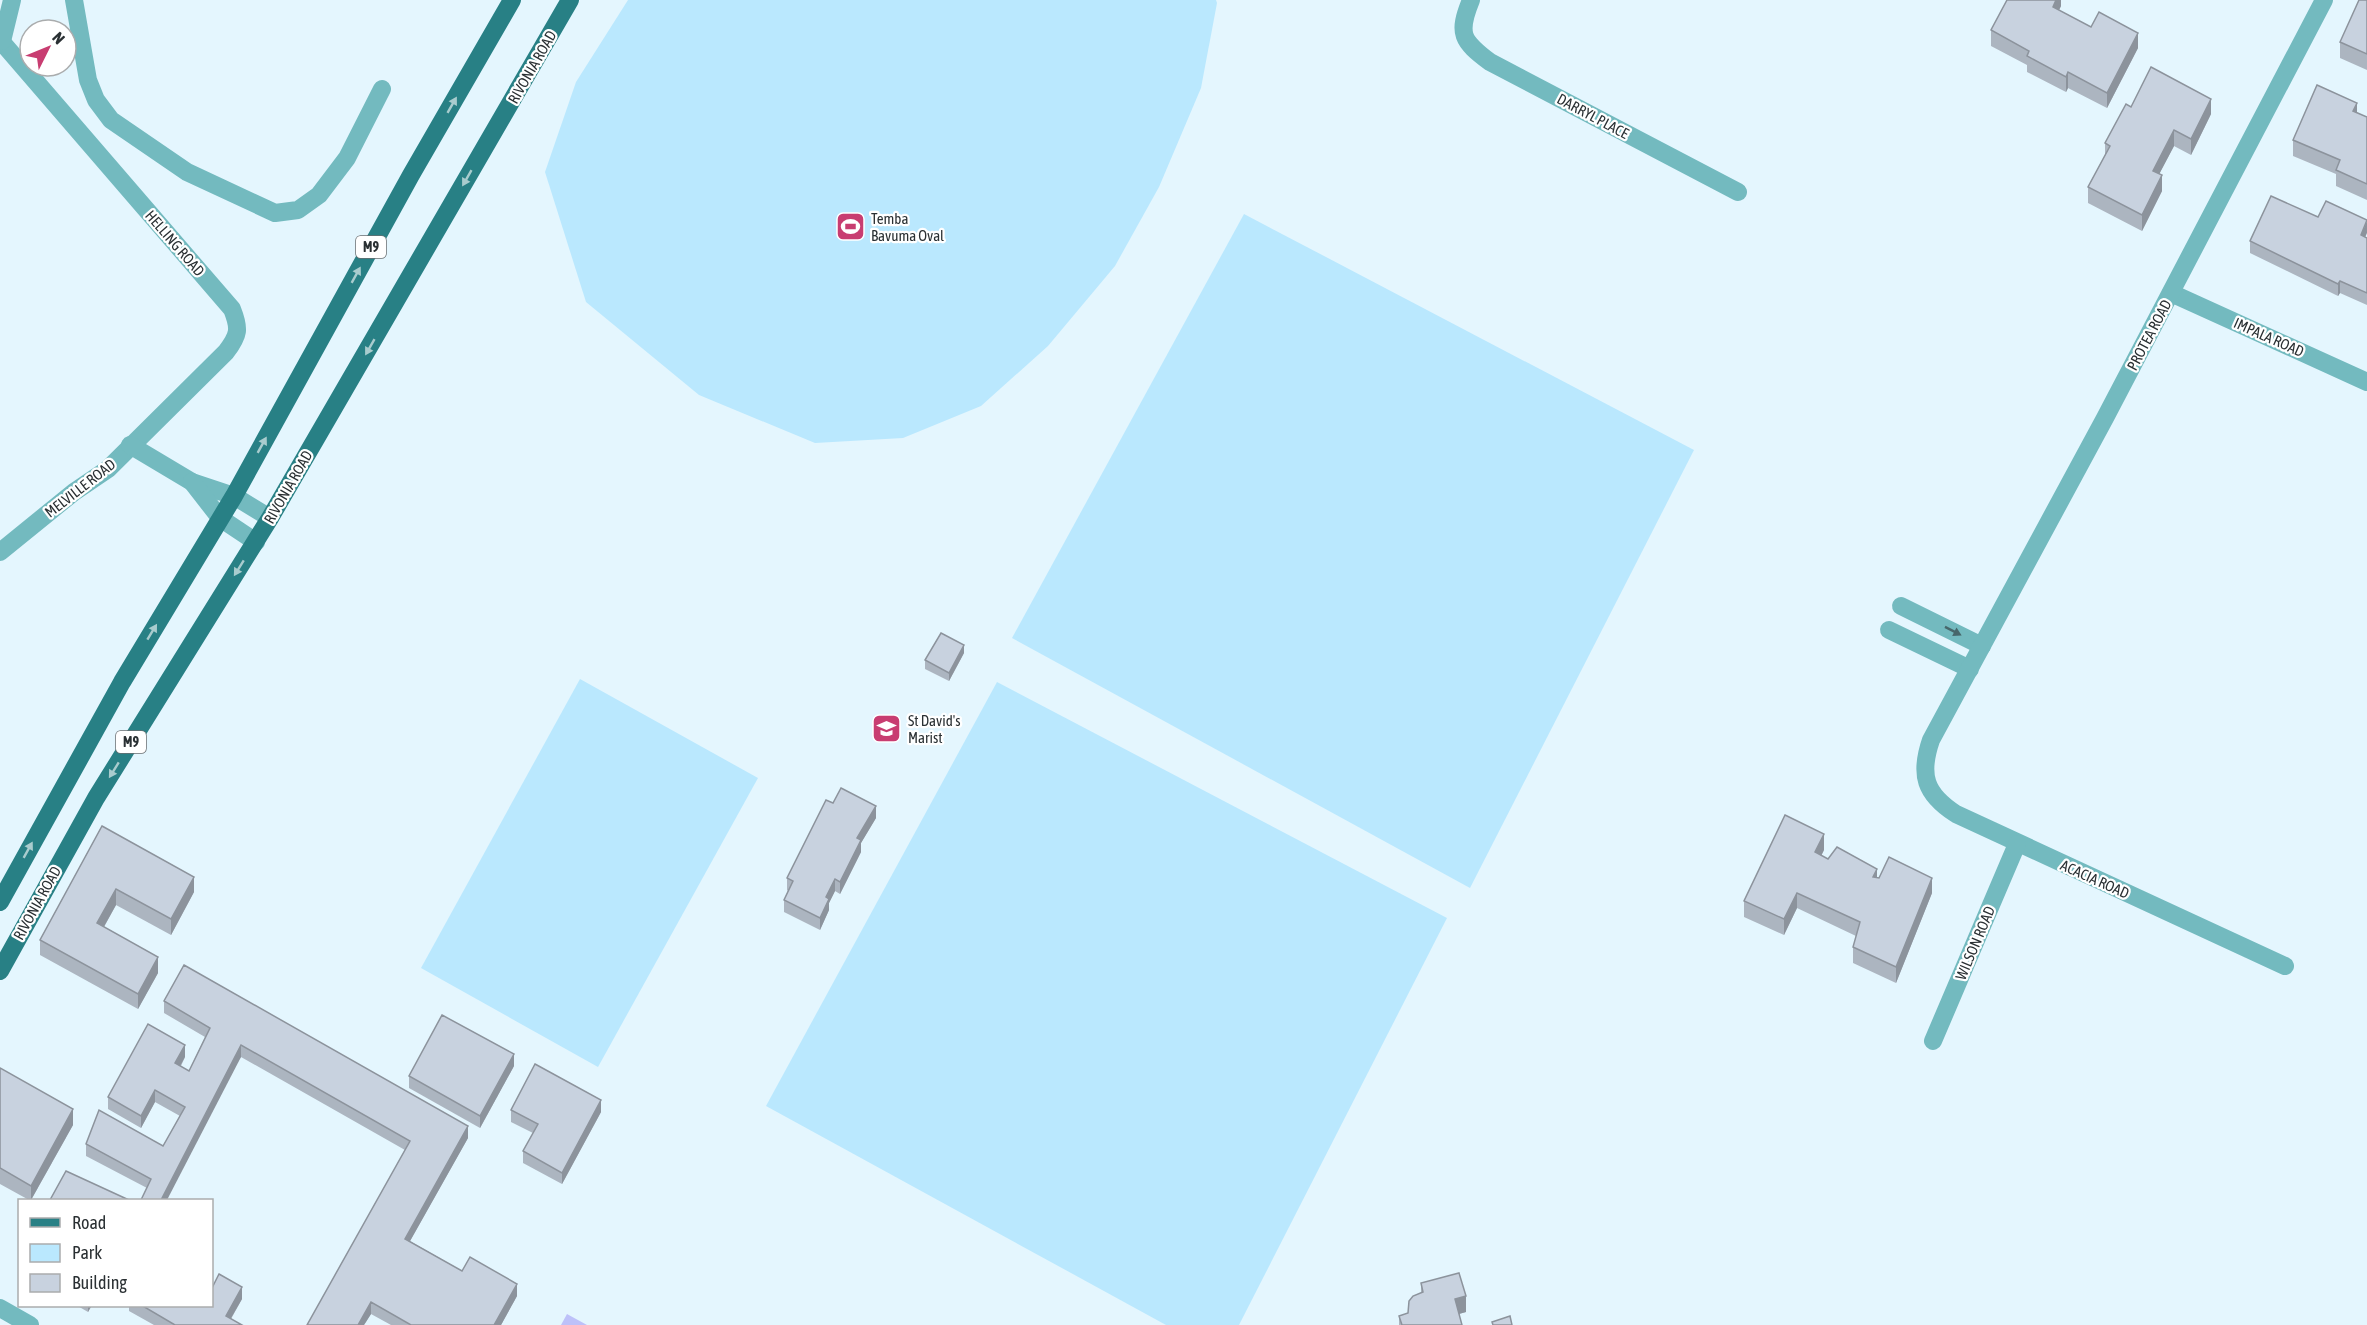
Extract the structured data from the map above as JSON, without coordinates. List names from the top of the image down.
{
  "streets": {
    "main road": ["RIVONIA ROAD", "M9"],
    "street": [
      "DARRYL PLACE",
      "HELLING ROAD",
      "PROTEA ROAD",
      "IMPALA ROAD",
      "MELVILLE ROAD",
      "ACACIA ROAD",
      "WILSON ROAD"
    ]
  },
  "crossings": [
    ["HELLING ROAD", "MELVILLE ROAD"],
    ["PROTEA ROAD", "IMPALA ROAD"],
    ["PROTEA ROAD", "ACACIA ROAD"],
    ["ACACIA ROAD", "WILSON ROAD"]
  ],
  "places": {
    "sports": ["Temba Bavuma Oval"],
    "school or university": ["St David's Marist"]
  },
  "legend": ["Road", "Park", "Building"],
  "north": "top right"
}
